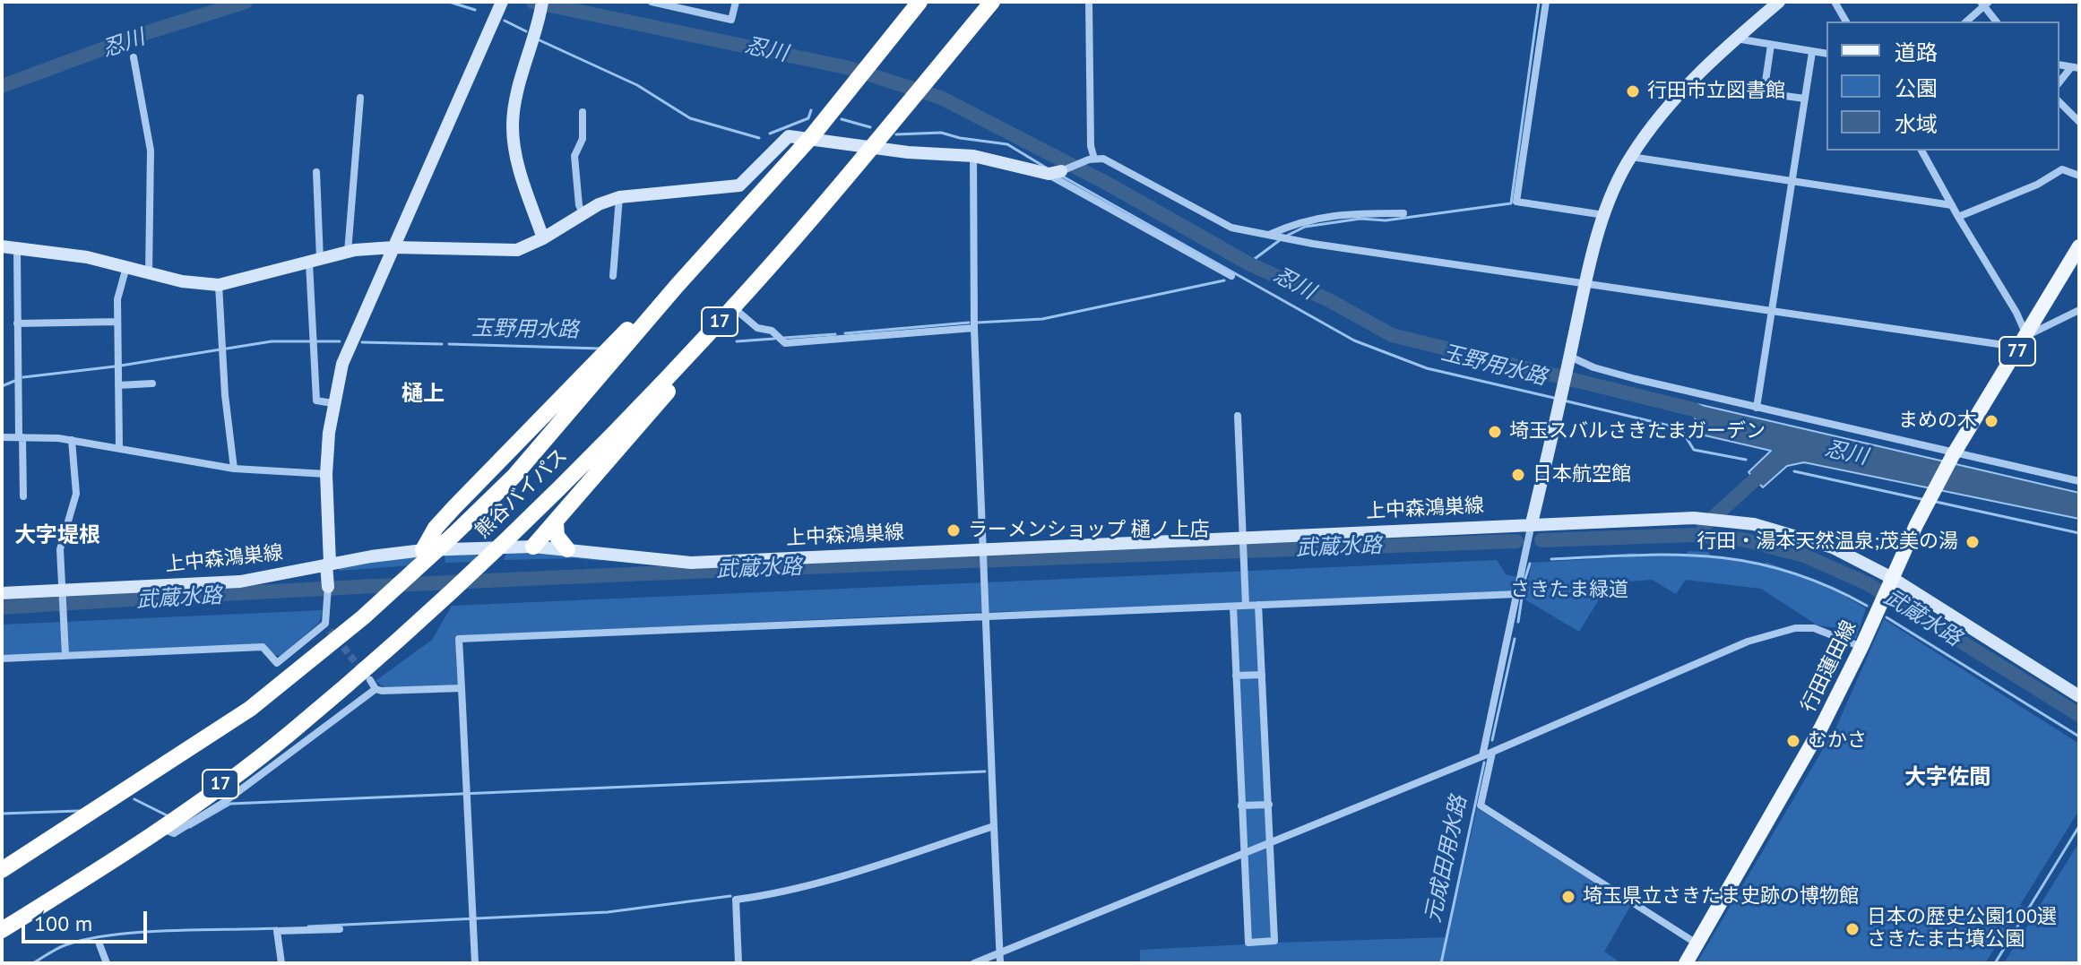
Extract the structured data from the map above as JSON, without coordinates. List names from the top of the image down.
{
  "streets": {
    "highway": ["17", "熊谷バイパス"],
    "main road": ["77", "行田蓮田線"],
    "street": ["上中森鴻巣線"]
  },
  "crossings": [
    ["17", "熊谷バイパス"],
    ["17", "上中森鴻巣線"],
    ["77", "行田蓮田線"],
    ["上中森鴻巣線", "行田蓮田線"]
  ],
  "districts": ["樋上", "大字堤根", "大字佐間"],
  "water": [
    "忍川",
    "玉野用水路",
    "武蔵水路",
    "元成田用水路"
  ],
  "parks": ["さきたま緑道"],
  "places": [
    "行田市立図書館",
    "まめの木",
    "埼玉スバルさきたまガーデン",
    "日本航空館",
    "ラーメンショップ 樋ノ上店",
    "行田・湯本天然温泉;茂美の湯",
    "むかさ",
    "埼玉県立さきたま史跡の博物館",
    "日本の歴史公園100選 さきたま古墳公園"
  ],
  "legend": ["道路", "公園", "水域"],
  "scale_bar": "100 m"
}
